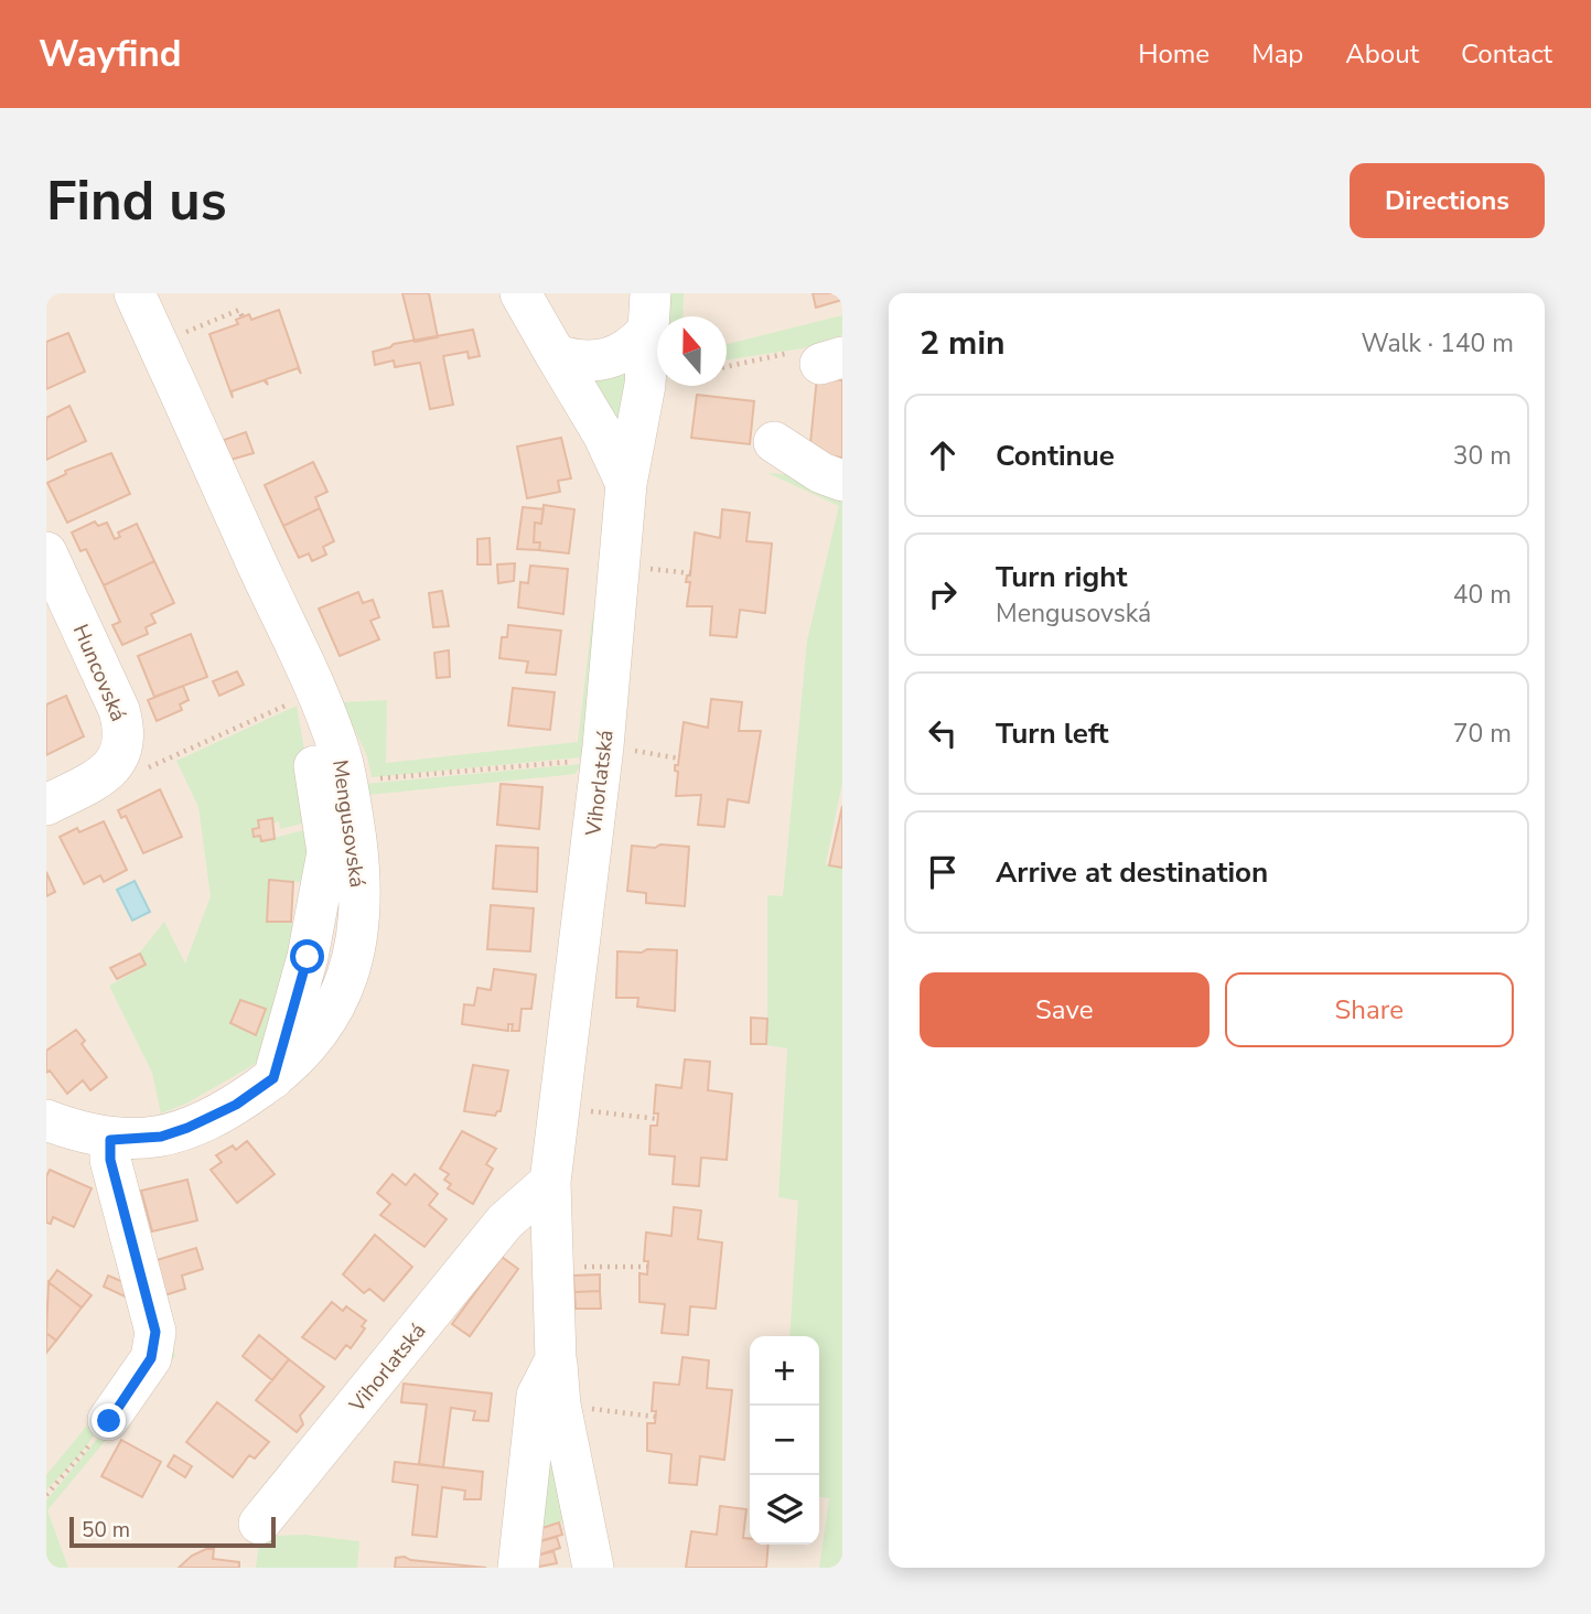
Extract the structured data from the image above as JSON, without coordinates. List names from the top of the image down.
{
  "streets": {
    "street": ["Huncovská", "Vihorlatská", "Mengusovská"]
  },
  "scale_bar": "50 m",
  "north": "top",
  "page": {
    "header": "Wayfind",
    "nav": [
      "Home",
      "Map",
      "About",
      "Contact"
    ],
    "buttons": [
      "Directions",
      ["Save", "Share"]
    ],
    "title": "Find us",
    "heading": ["2 min", "Walk · 140 m"],
    "list": [
      ["Continue", "30 m"],
      ["Turn right", "Mengusovská", "40 m"],
      ["Turn left", "70 m"],
      "Arrive at destination"
    ],
    "map_buttons": ["+", "−"],
    "scale": "50 m"
  }
}
